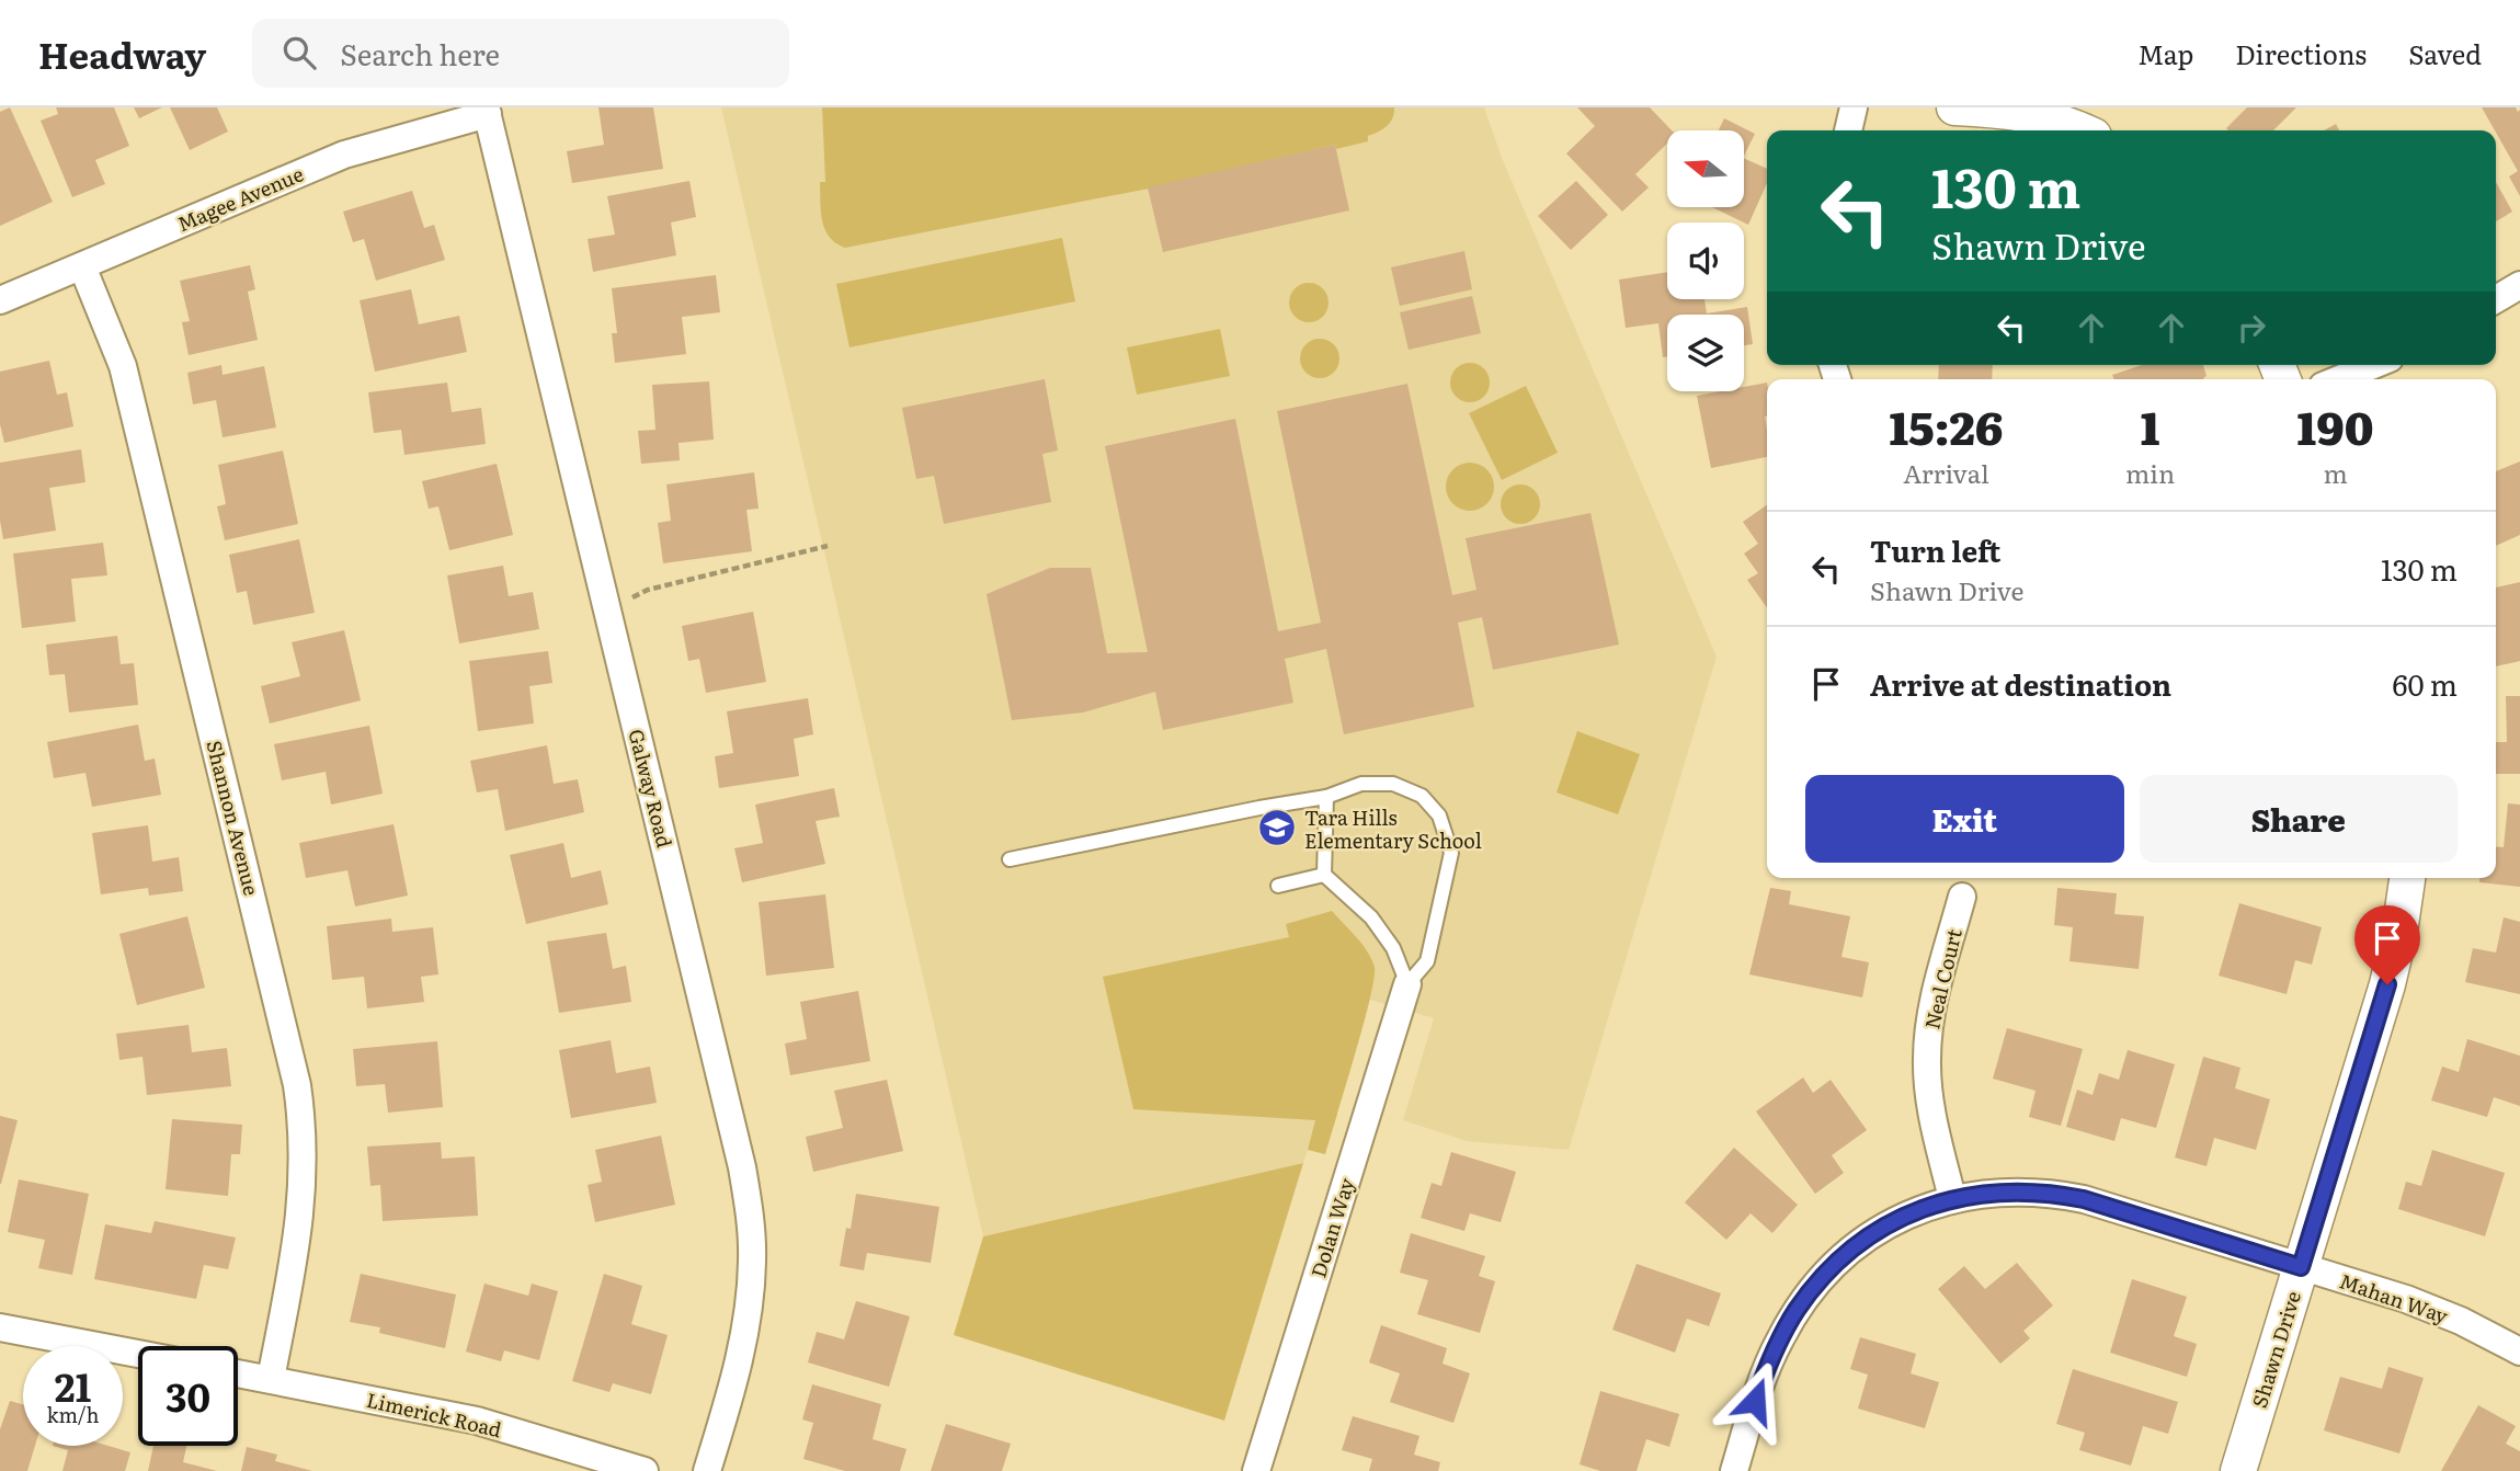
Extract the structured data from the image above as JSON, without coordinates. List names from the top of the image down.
{
  "streets": {
    "street": [
      "Magee Avenue",
      "Galway Road",
      "Shannon Avenue",
      "Neal Court",
      "Dolan Way",
      "Mahan Way",
      "Shawn Drive",
      "Limerick Road"
    ]
  },
  "crossings": [
    ["Magee Avenue", "Galway Road"],
    ["Magee Avenue", "Shannon Avenue"],
    ["Shannon Avenue", "Limerick Road"],
    ["Neal Court", "Mahan Way"],
    ["Mahan Way", "Shawn Drive"]
  ],
  "places": {
    "school or university": ["Tara Hills Elementary School"]
  },
  "north": "left",
  "page": {
    "header": "Headway",
    "search": "Search here",
    "nav": ["Map", "Directions", "Saved"],
    "turn": ["130 m", "Shawn Drive"],
    "eta": [
      "15:26",
      "Arrival",
      "1",
      "min",
      "190",
      "m"
    ],
    "list": [
      {
        "name": "Turn left",
        "note": "Shawn Drive",
        "value": "130 m"
      },
      {
        "name": "Arrive at destination",
        "value": "60 m"
      }
    ],
    "buttons": ["Exit", "Share"],
    "speed": "21 km/h",
    "limit": "30"
  }
}
